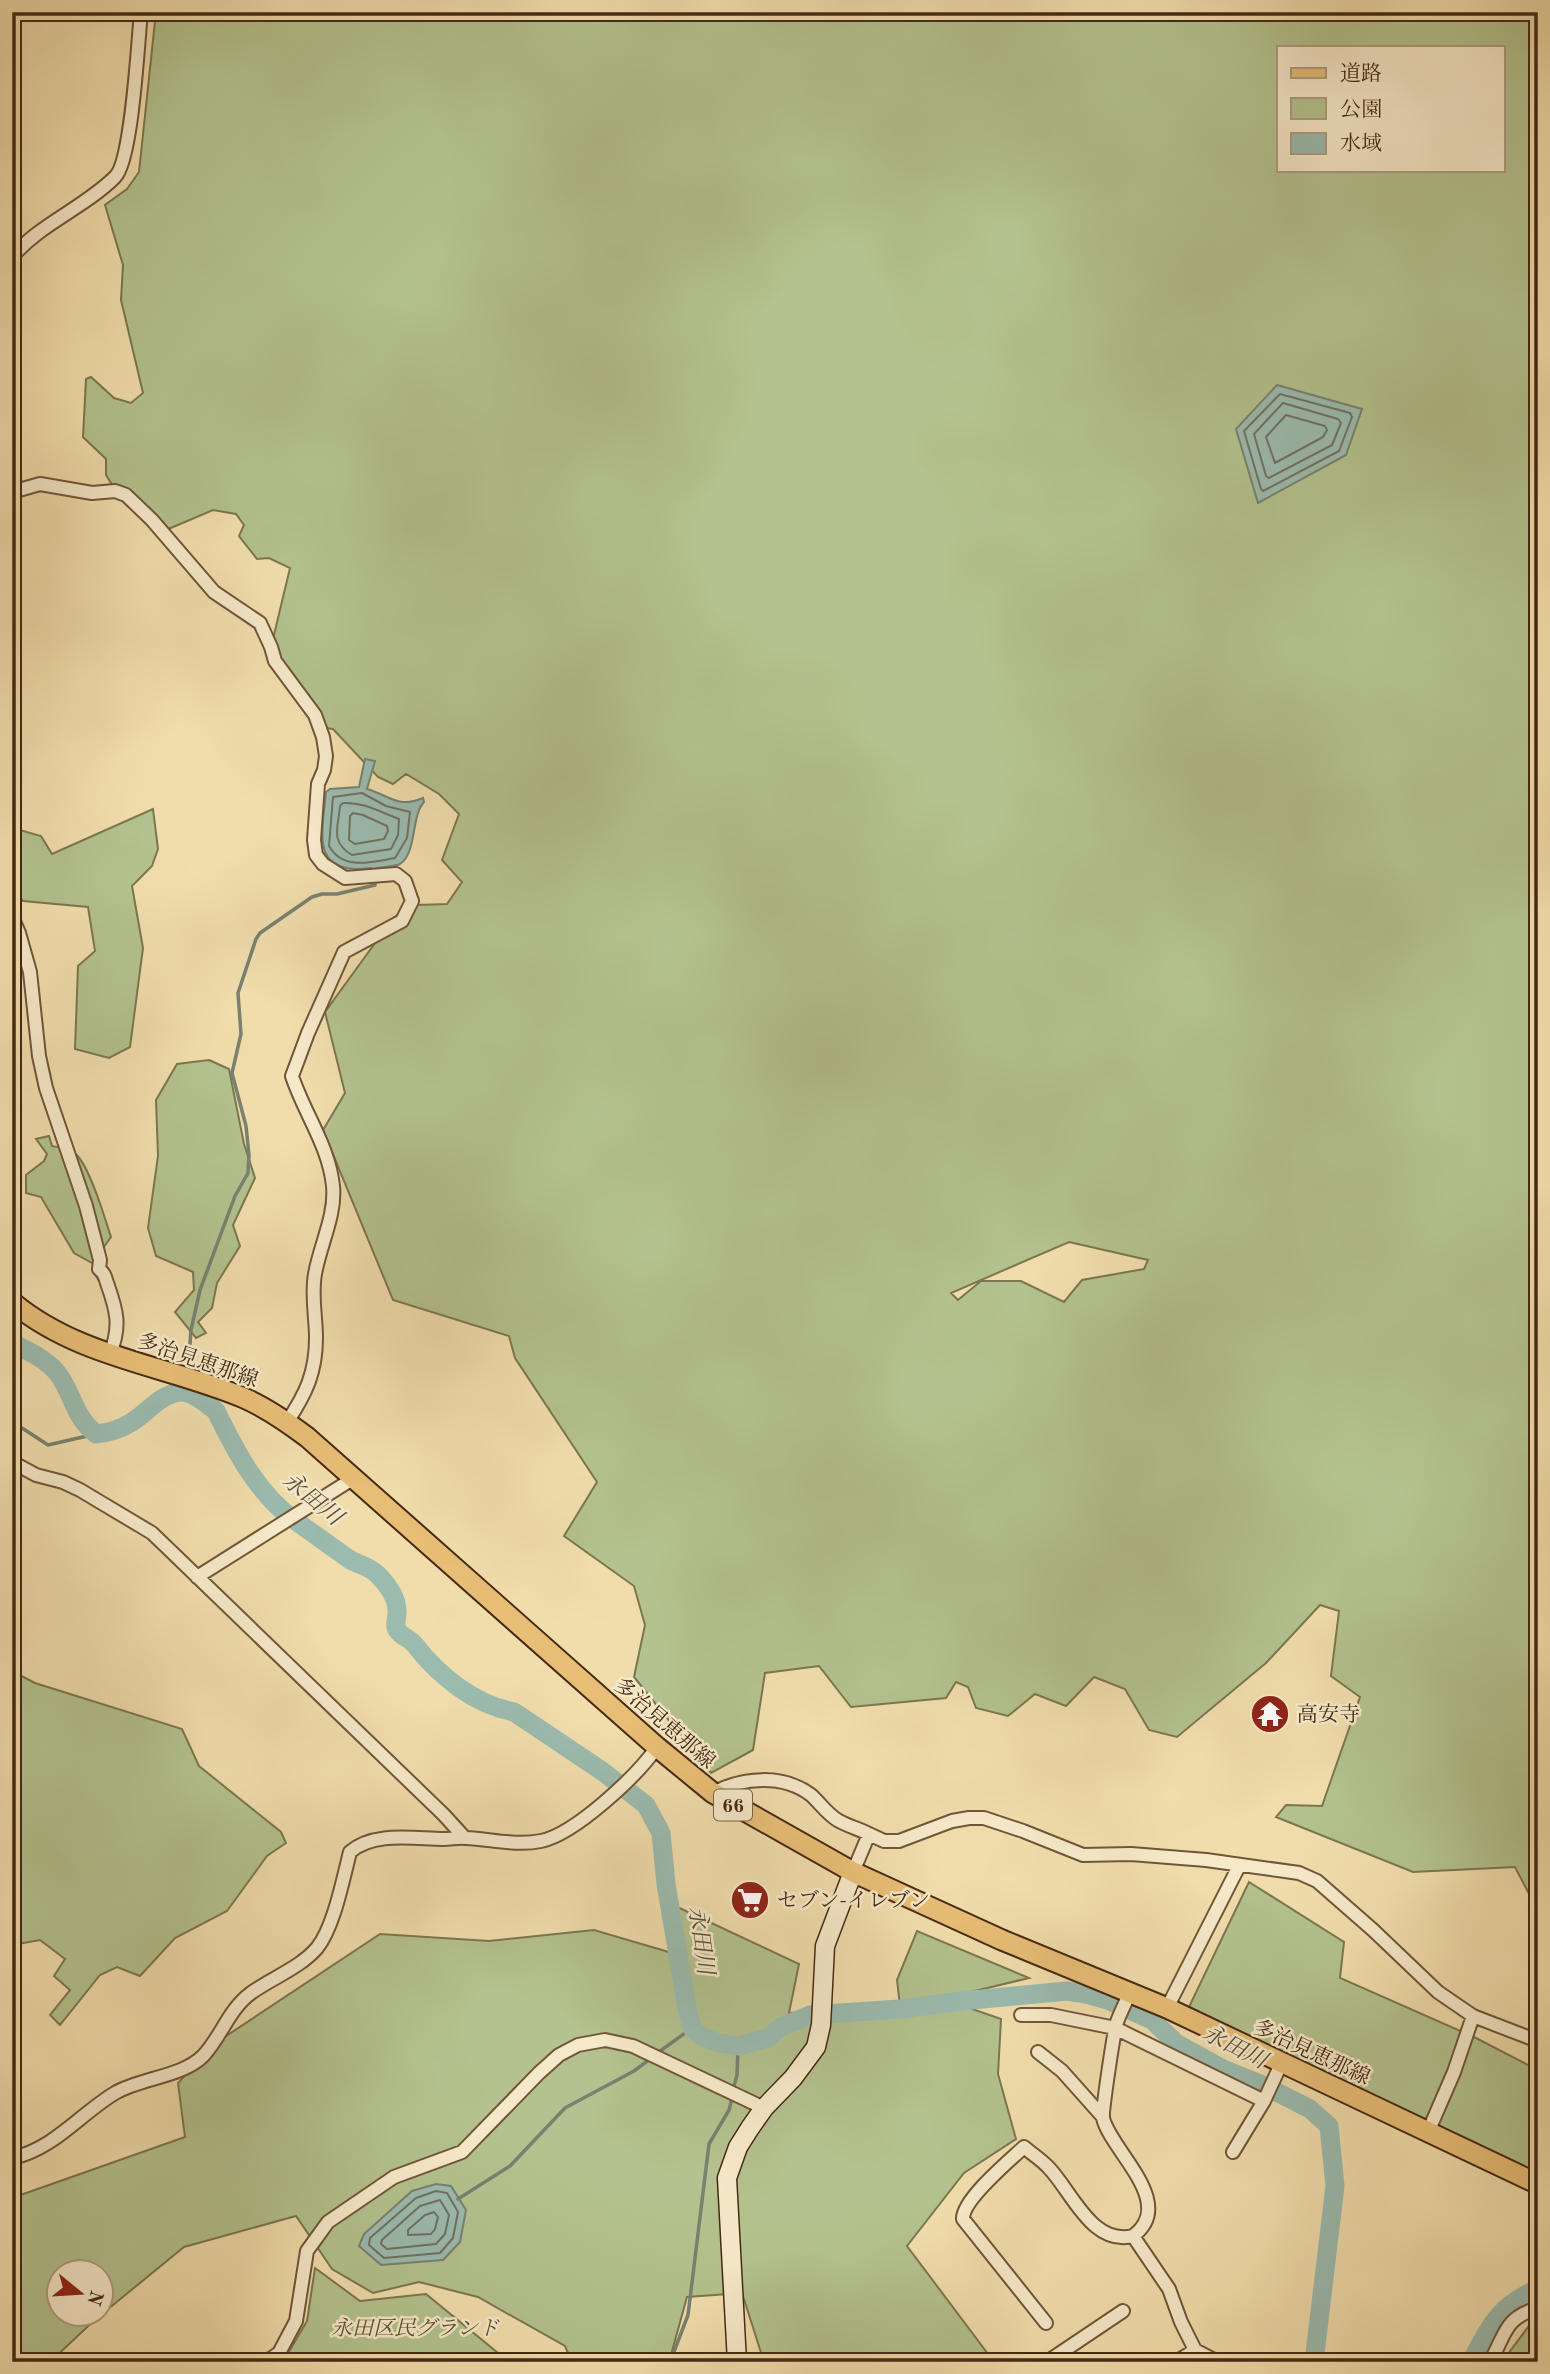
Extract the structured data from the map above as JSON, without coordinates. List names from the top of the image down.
{
  "streets": {
    "main road": ["多治見恵那線", "66"]
  },
  "water": ["永田川"],
  "parks": ["永田区民グランド"],
  "places": {
    "temple": ["高安寺"],
    "supermarket": ["セブン-イレブン"]
  },
  "legend": ["道路", "公園", "水域"],
  "north": "right"
}
